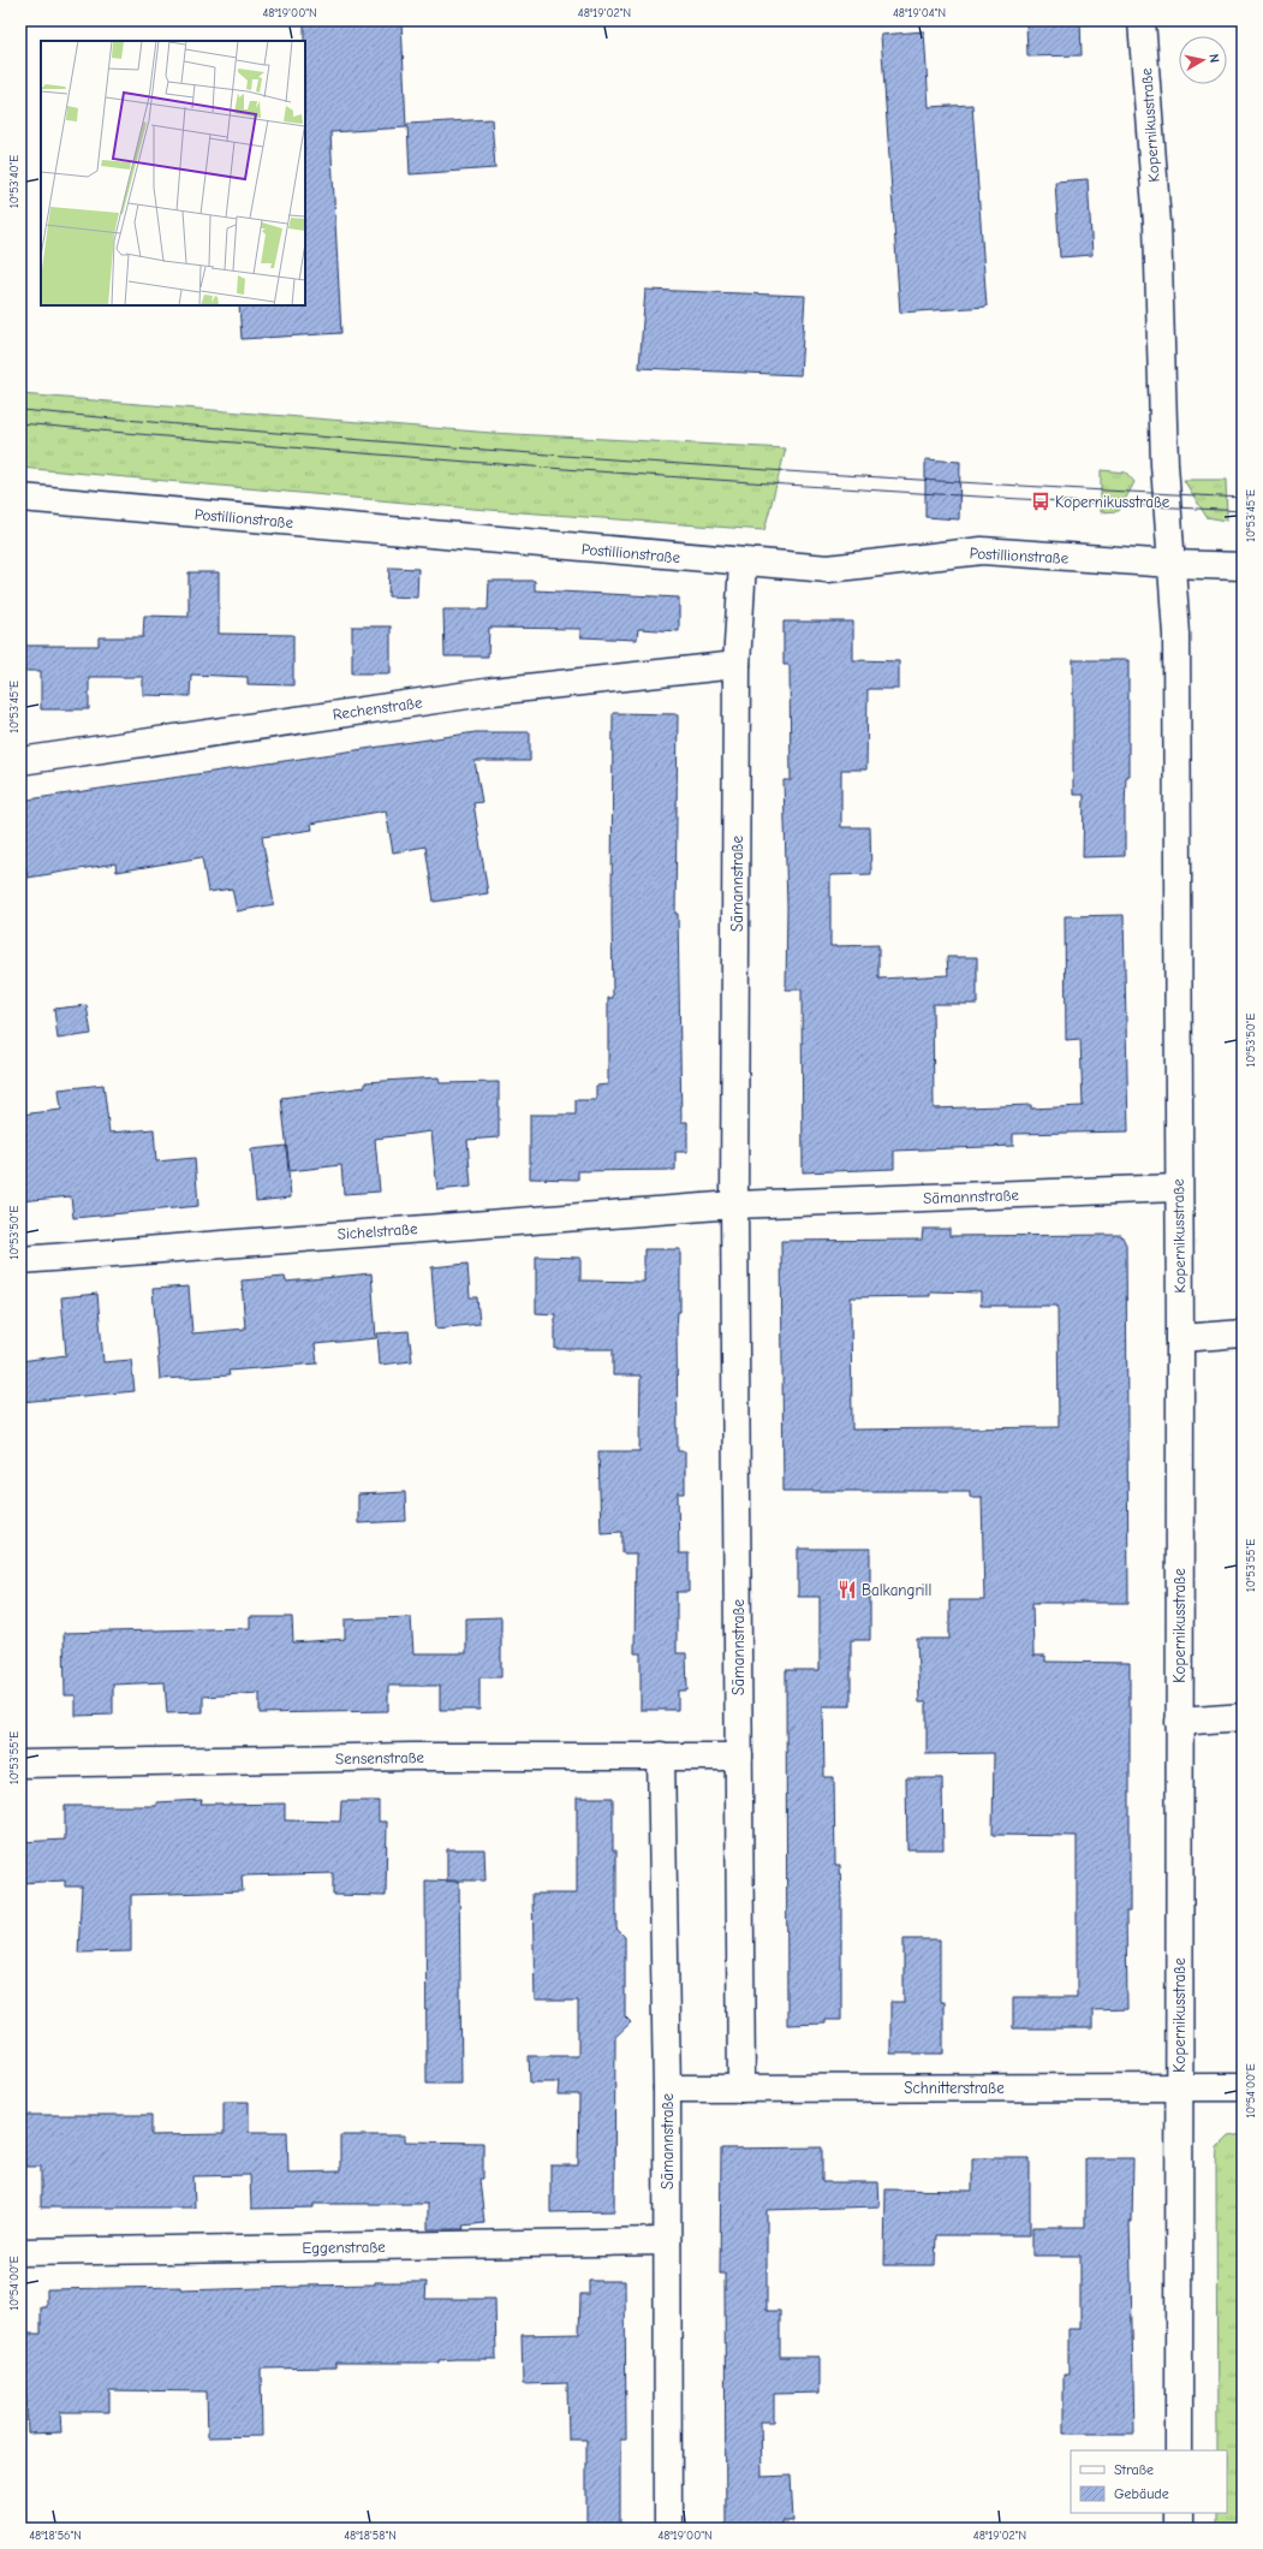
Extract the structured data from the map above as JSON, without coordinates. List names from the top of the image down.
{
  "streets": {
    "street": [
      "Kopernikusstraße",
      "Postillionstraße",
      "Rechenstraße",
      "Sämannstraße",
      "Sichelstraße",
      "Sensenstraße",
      "Schnitterstraße",
      "Eggenstraße"
    ]
  },
  "crossings": [
    ["Kopernikusstraße", "Postillionstraße"],
    ["Kopernikusstraße", "Sämannstraße"],
    ["Kopernikusstraße", "Schnitterstraße"],
    ["Postillionstraße", "Sämannstraße"],
    ["Rechenstraße", "Sämannstraße"],
    ["Sämannstraße", "Sichelstraße"],
    ["Sämannstraße", "Sensenstraße"],
    ["Sämannstraße", "Schnitterstraße"],
    ["Sämannstraße", "Eggenstraße"]
  ],
  "places": {
    "bus stop": ["Kopernikusstraße"],
    "restaurant": ["Balkangrill"]
  },
  "legend": ["Straße", "Gebäude"],
  "north": "right",
  "coordinates": [
    "48°19'00\"N",
    "48°19'02\"N",
    "48°19'04\"N",
    "10°53'40\"E",
    "10°53'45\"E",
    "10°53'50\"E",
    "10°53'55\"E",
    "10°54'00\"E",
    "48°18'56\"N",
    "48°18'58\"N"
  ]
}
